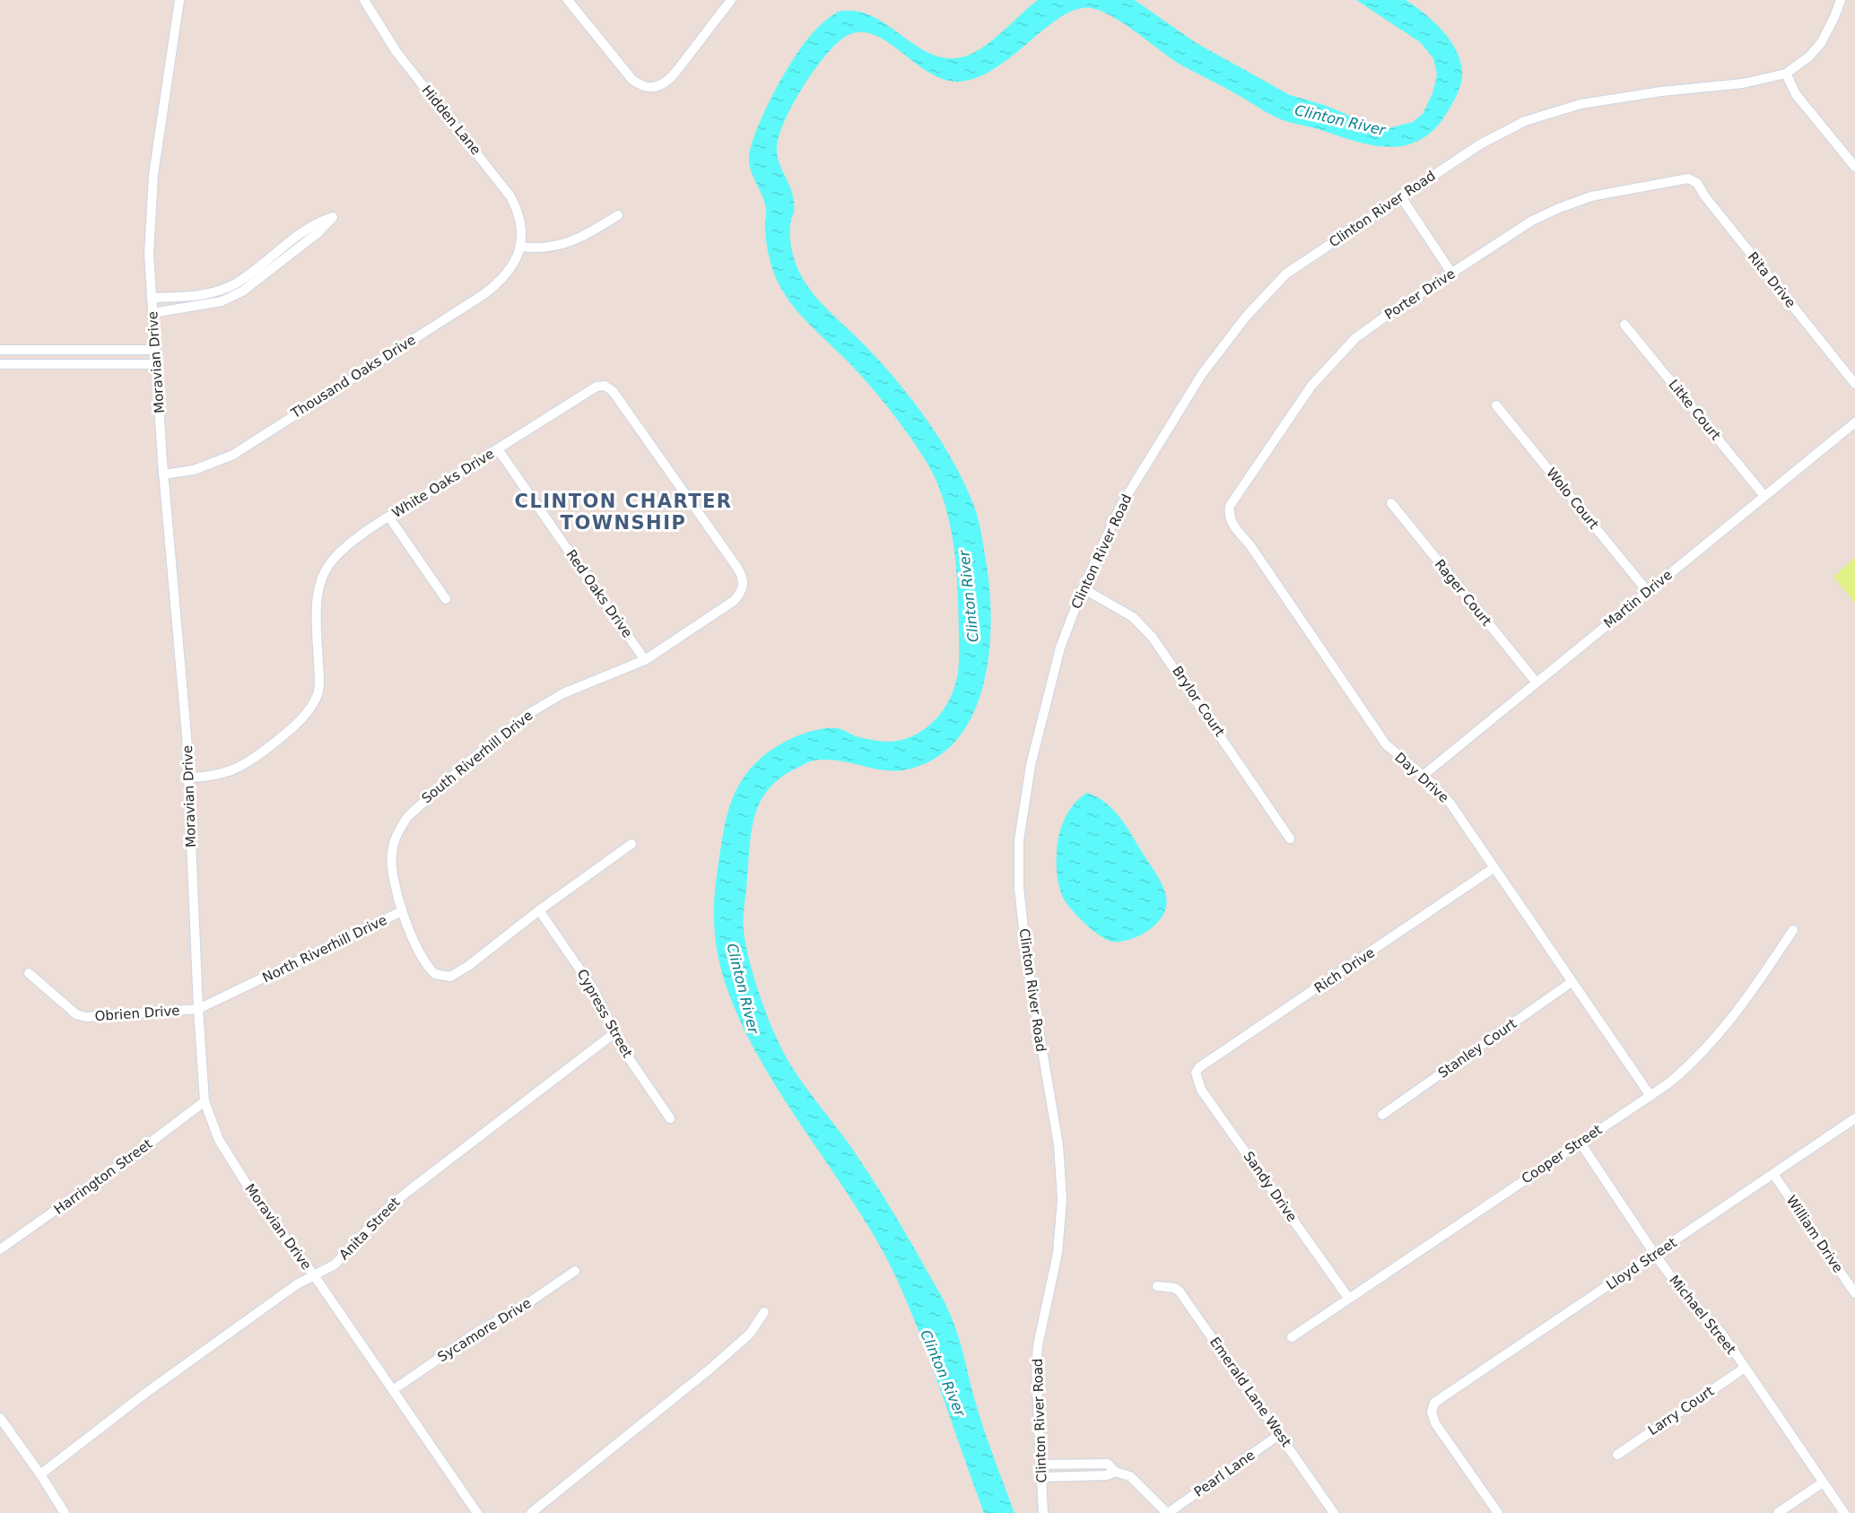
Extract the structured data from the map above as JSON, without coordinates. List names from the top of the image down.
{
  "streets": {
    "street": [
      "Hidden Lane",
      "Clinton River Road",
      "Rita Drive",
      "Porter Drive",
      "Moravian Drive",
      "Thousand Oaks Drive",
      "Litke Court",
      "White Oaks Drive",
      "Wolo Court",
      "Rager Court",
      "Red Oaks Drive",
      "Martin Drive",
      "Brylor Court",
      "South Riverhill Drive",
      "Day Drive",
      "North Riverhill Drive",
      "Rich Drive",
      "Obrien Drive",
      "Cypress Street",
      "Stanley Court",
      "Cooper Street",
      "Harrington Street",
      "Sandy Drive",
      "Anita Street",
      "William Drive",
      "Lloyd Street",
      "Michael Street",
      "Sycamore Drive",
      "Emerald Lane West",
      "Larry Court",
      "Pearl Lane"
    ]
  },
  "crossings": [
    ["Hidden Lane", "Thousand Oaks Drive"],
    ["Clinton River Road", "Brylor Court"],
    ["Rita Drive", "Porter Drive"],
    ["Porter Drive", "Day Drive"],
    ["Moravian Drive", "Thousand Oaks Drive"],
    ["Moravian Drive", "White Oaks Drive"],
    ["Moravian Drive", "North Riverhill Drive"],
    ["Moravian Drive", "Obrien Drive"],
    ["Moravian Drive", "Harrington Street"],
    ["Moravian Drive", "Anita Street"],
    ["Moravian Drive", "Sycamore Drive"],
    ["Litke Court", "Martin Drive"],
    ["White Oaks Drive", "Red Oaks Drive"],
    ["White Oaks Drive", "South Riverhill Drive"],
    ["Wolo Court", "Martin Drive"],
    ["Rager Court", "Martin Drive"],
    ["Red Oaks Drive", "South Riverhill Drive"],
    ["Martin Drive", "Day Drive"],
    ["South Riverhill Drive", "North Riverhill Drive"],
    ["Day Drive", "Rich Drive"],
    ["Day Drive", "Stanley Court"],
    ["Day Drive", "Cooper Street"],
    ["North Riverhill Drive", "Obrien Drive"],
    ["North Riverhill Drive", "Cypress Street"],
    ["Rich Drive", "Sandy Drive"],
    ["Cypress Street", "Anita Street"],
    ["Cooper Street", "Sandy Drive"],
    ["Cooper Street", "Michael Street"],
    ["William Drive", "Lloyd Street"],
    ["Lloyd Street", "Michael Street"],
    ["Michael Street", "Larry Court"],
    ["Emerald Lane West", "Pearl Lane"]
  ],
  "districts": ["CLINTON CHARTER TOWNSHIP"],
  "water": ["Clinton River"]
}
